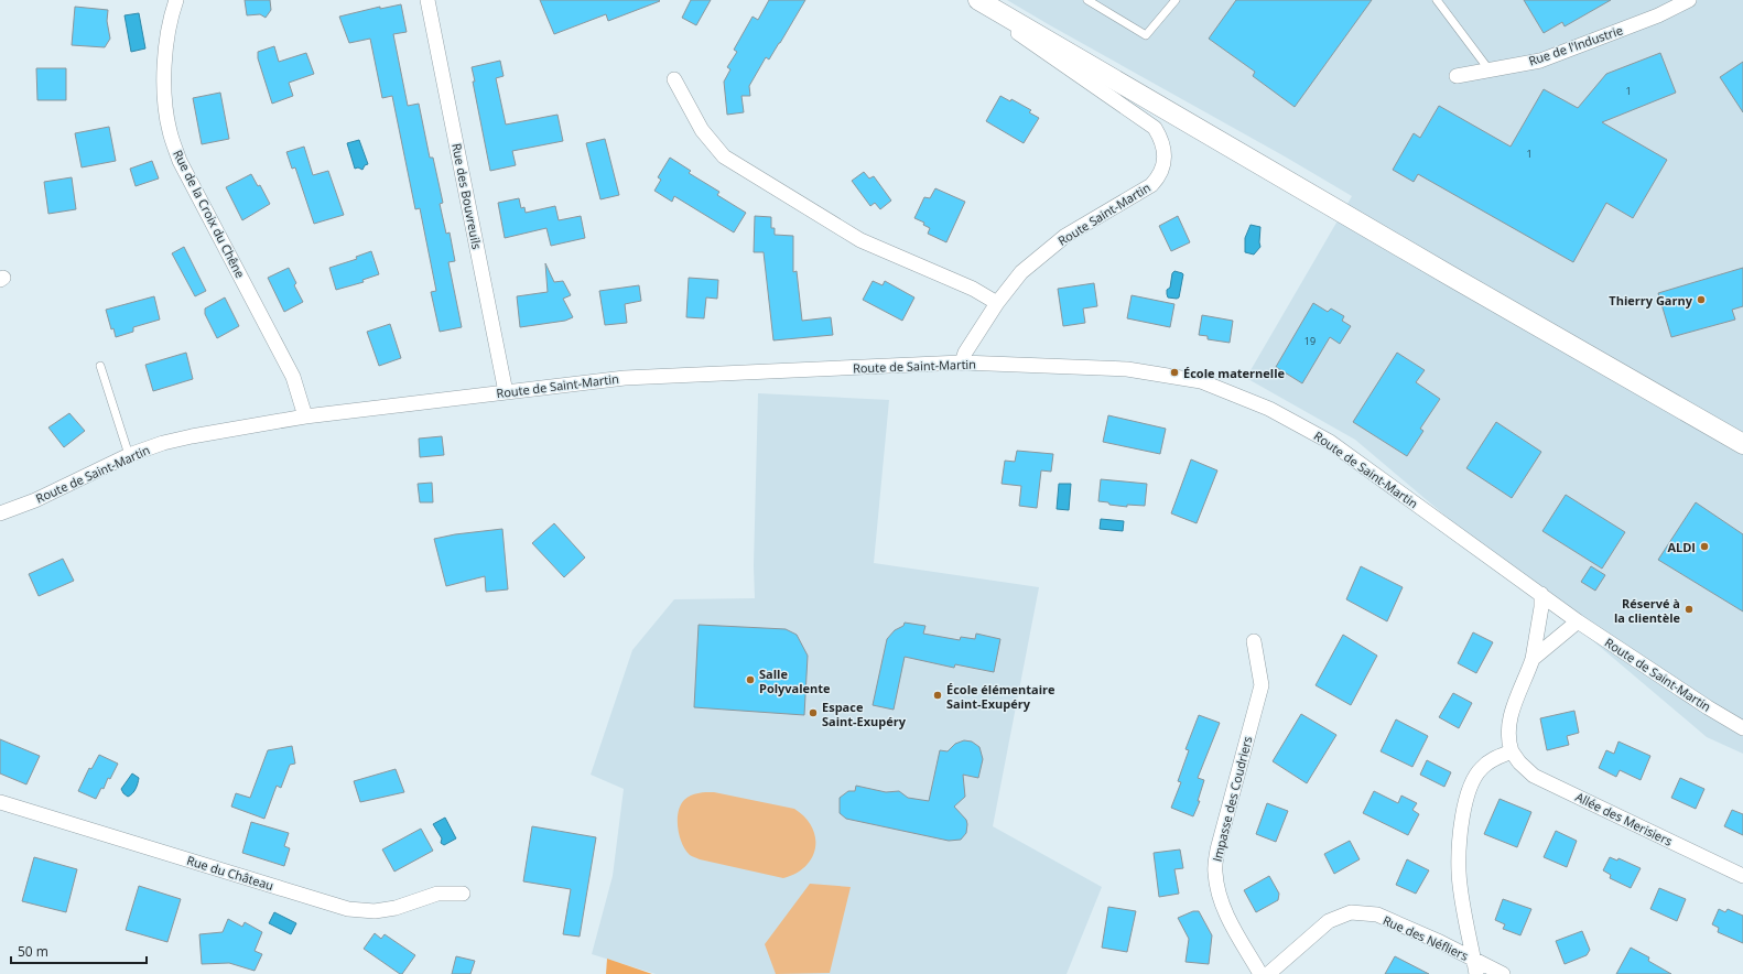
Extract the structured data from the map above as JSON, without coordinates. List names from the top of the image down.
{
  "streets": {
    "street": [
      "Rue de l'Industrie",
      "Rue des Bouvreuils",
      "Rue de la Croix du Chêne",
      "Route Saint-Martin",
      "Route de Saint-Martin",
      "Impasse des Coudriers",
      "Allée des Merisiers",
      "Rue du Château",
      "Rue des Néfliers"
    ]
  },
  "crossings": [
    ["Rue des Bouvreuils", "Route de Saint-Martin"],
    ["Rue de la Croix du Chêne", "Route de Saint-Martin"],
    ["Route Saint-Martin", "Route de Saint-Martin"]
  ],
  "places": [
    "Thierry Garny",
    "École maternelle",
    "ALDI",
    "Réservé à la clientèle",
    "Salle Polyvalente",
    "École élémentaire Saint-Exupéry",
    "Espace Saint-Exupéry"
  ],
  "house_numbers": ["1", "1", "19"],
  "scale_bar": "50 m"
}
